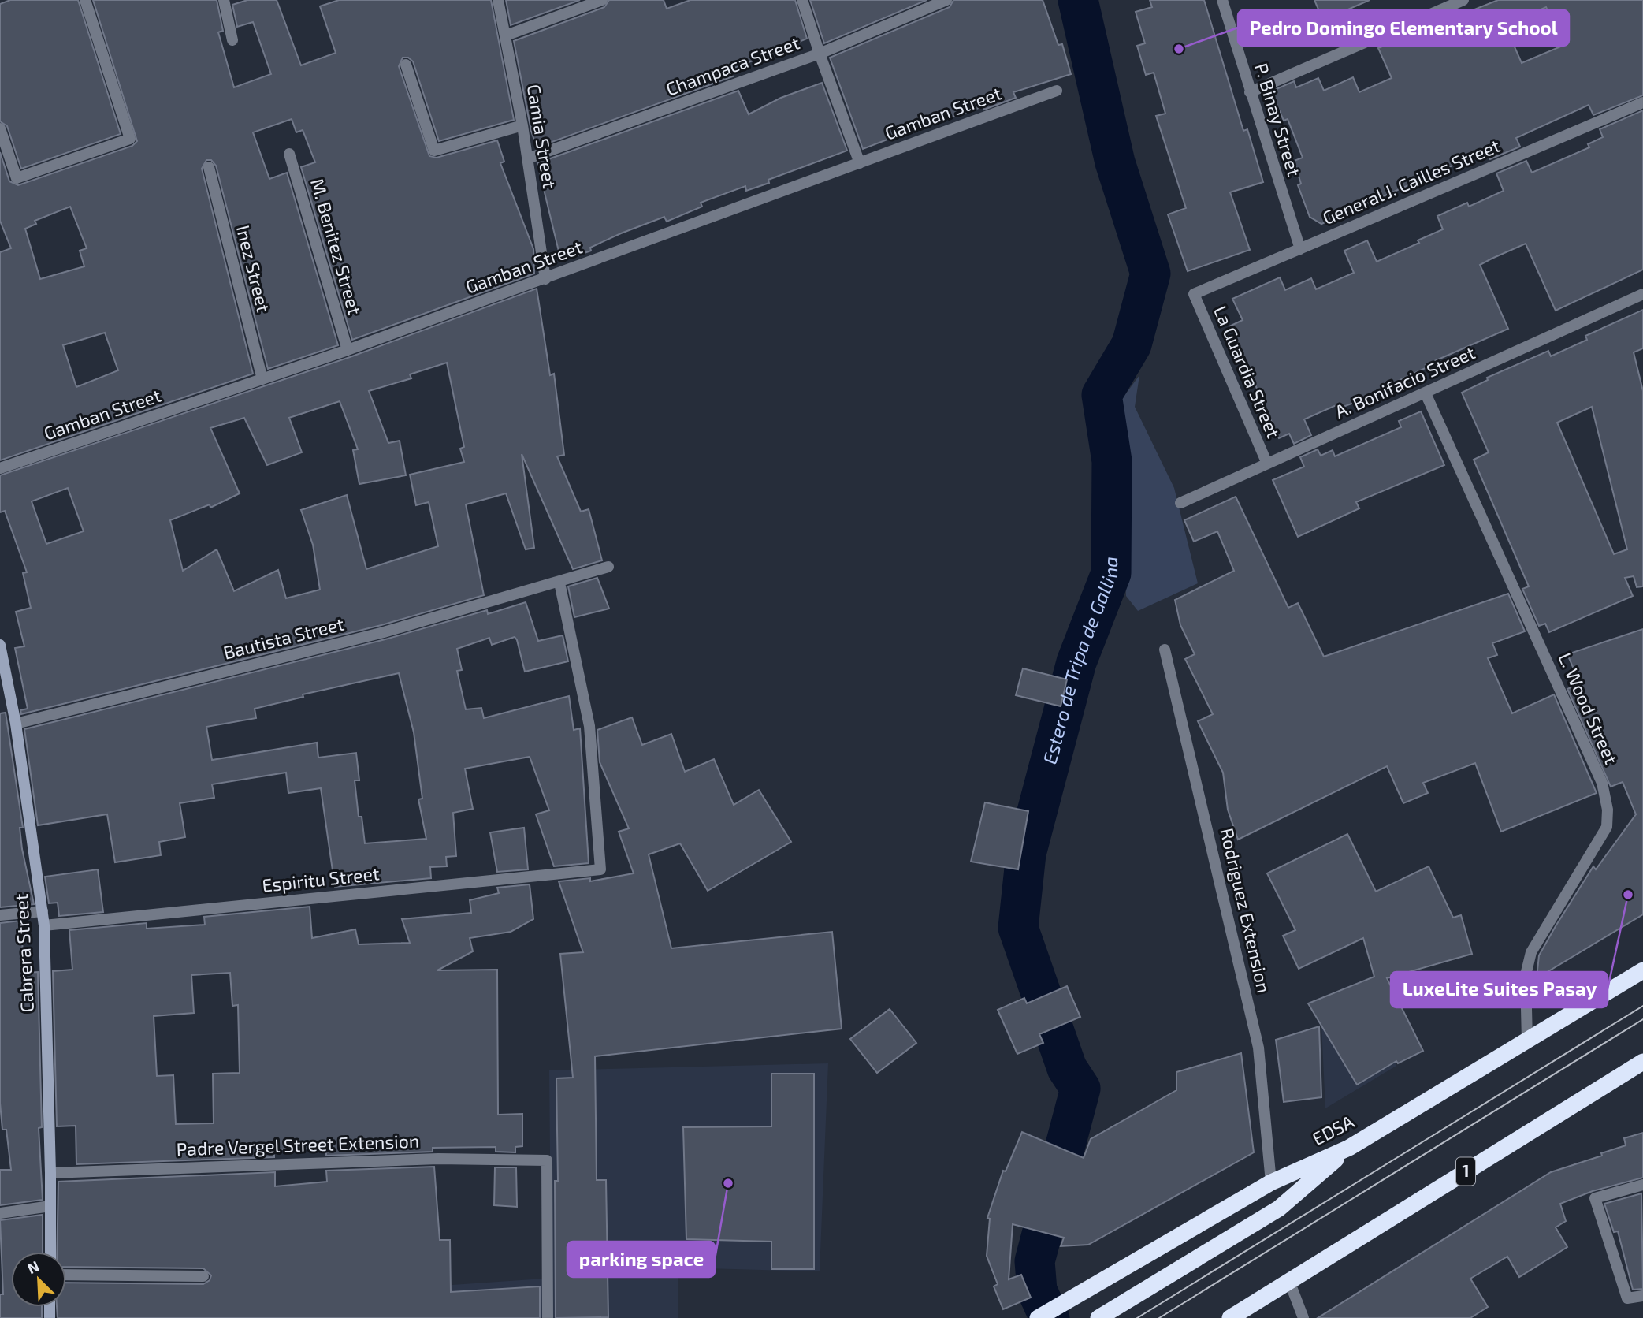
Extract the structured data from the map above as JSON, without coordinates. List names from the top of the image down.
{
  "streets": {
    "highway": ["EDSA", "1"],
    "street": [
      "Champaca Street",
      "Gamban Street",
      "P. Binay Street",
      "Camia Street",
      "General J. Cailles Street",
      "M. Benitez Street",
      "Inez Street",
      "La Guardia Street",
      "A. Bonifacio Street",
      "Bautista Street",
      "L. Wood Street",
      "Espiritu Street",
      "Rodriguez Extension",
      "Cabrera Street",
      "Padre Vergel Street Extension"
    ]
  },
  "crossings": [
    ["Champaca Street", "Camia Street"],
    ["Gamban Street", "Camia Street"],
    ["Gamban Street", "M. Benitez Street"],
    ["Gamban Street", "Inez Street"],
    ["P. Binay Street", "General J. Cailles Street"],
    ["General J. Cailles Street", "La Guardia Street"],
    ["La Guardia Street", "A. Bonifacio Street"],
    ["A. Bonifacio Street", "L. Wood Street"],
    ["Bautista Street", "Espiritu Street"],
    ["Bautista Street", "Cabrera Street"],
    ["L. Wood Street", "EDSA"],
    ["Espiritu Street", "Cabrera Street"],
    ["Rodriguez Extension", "EDSA"],
    ["Cabrera Street", "Padre Vergel Street Extension"]
  ],
  "water": ["Estero de Tripa de Gallina"],
  "places": ["Pedro Domingo Elementary School", "LuxeLite Suites Pasay", "parking space"],
  "north": "top left"
}
